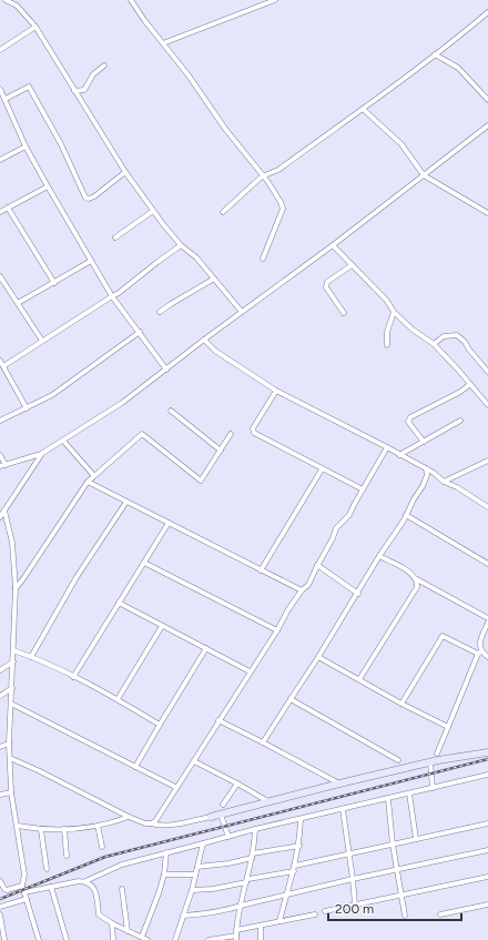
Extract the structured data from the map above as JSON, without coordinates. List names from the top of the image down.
{
  "scale_bar": "200 m"
}
